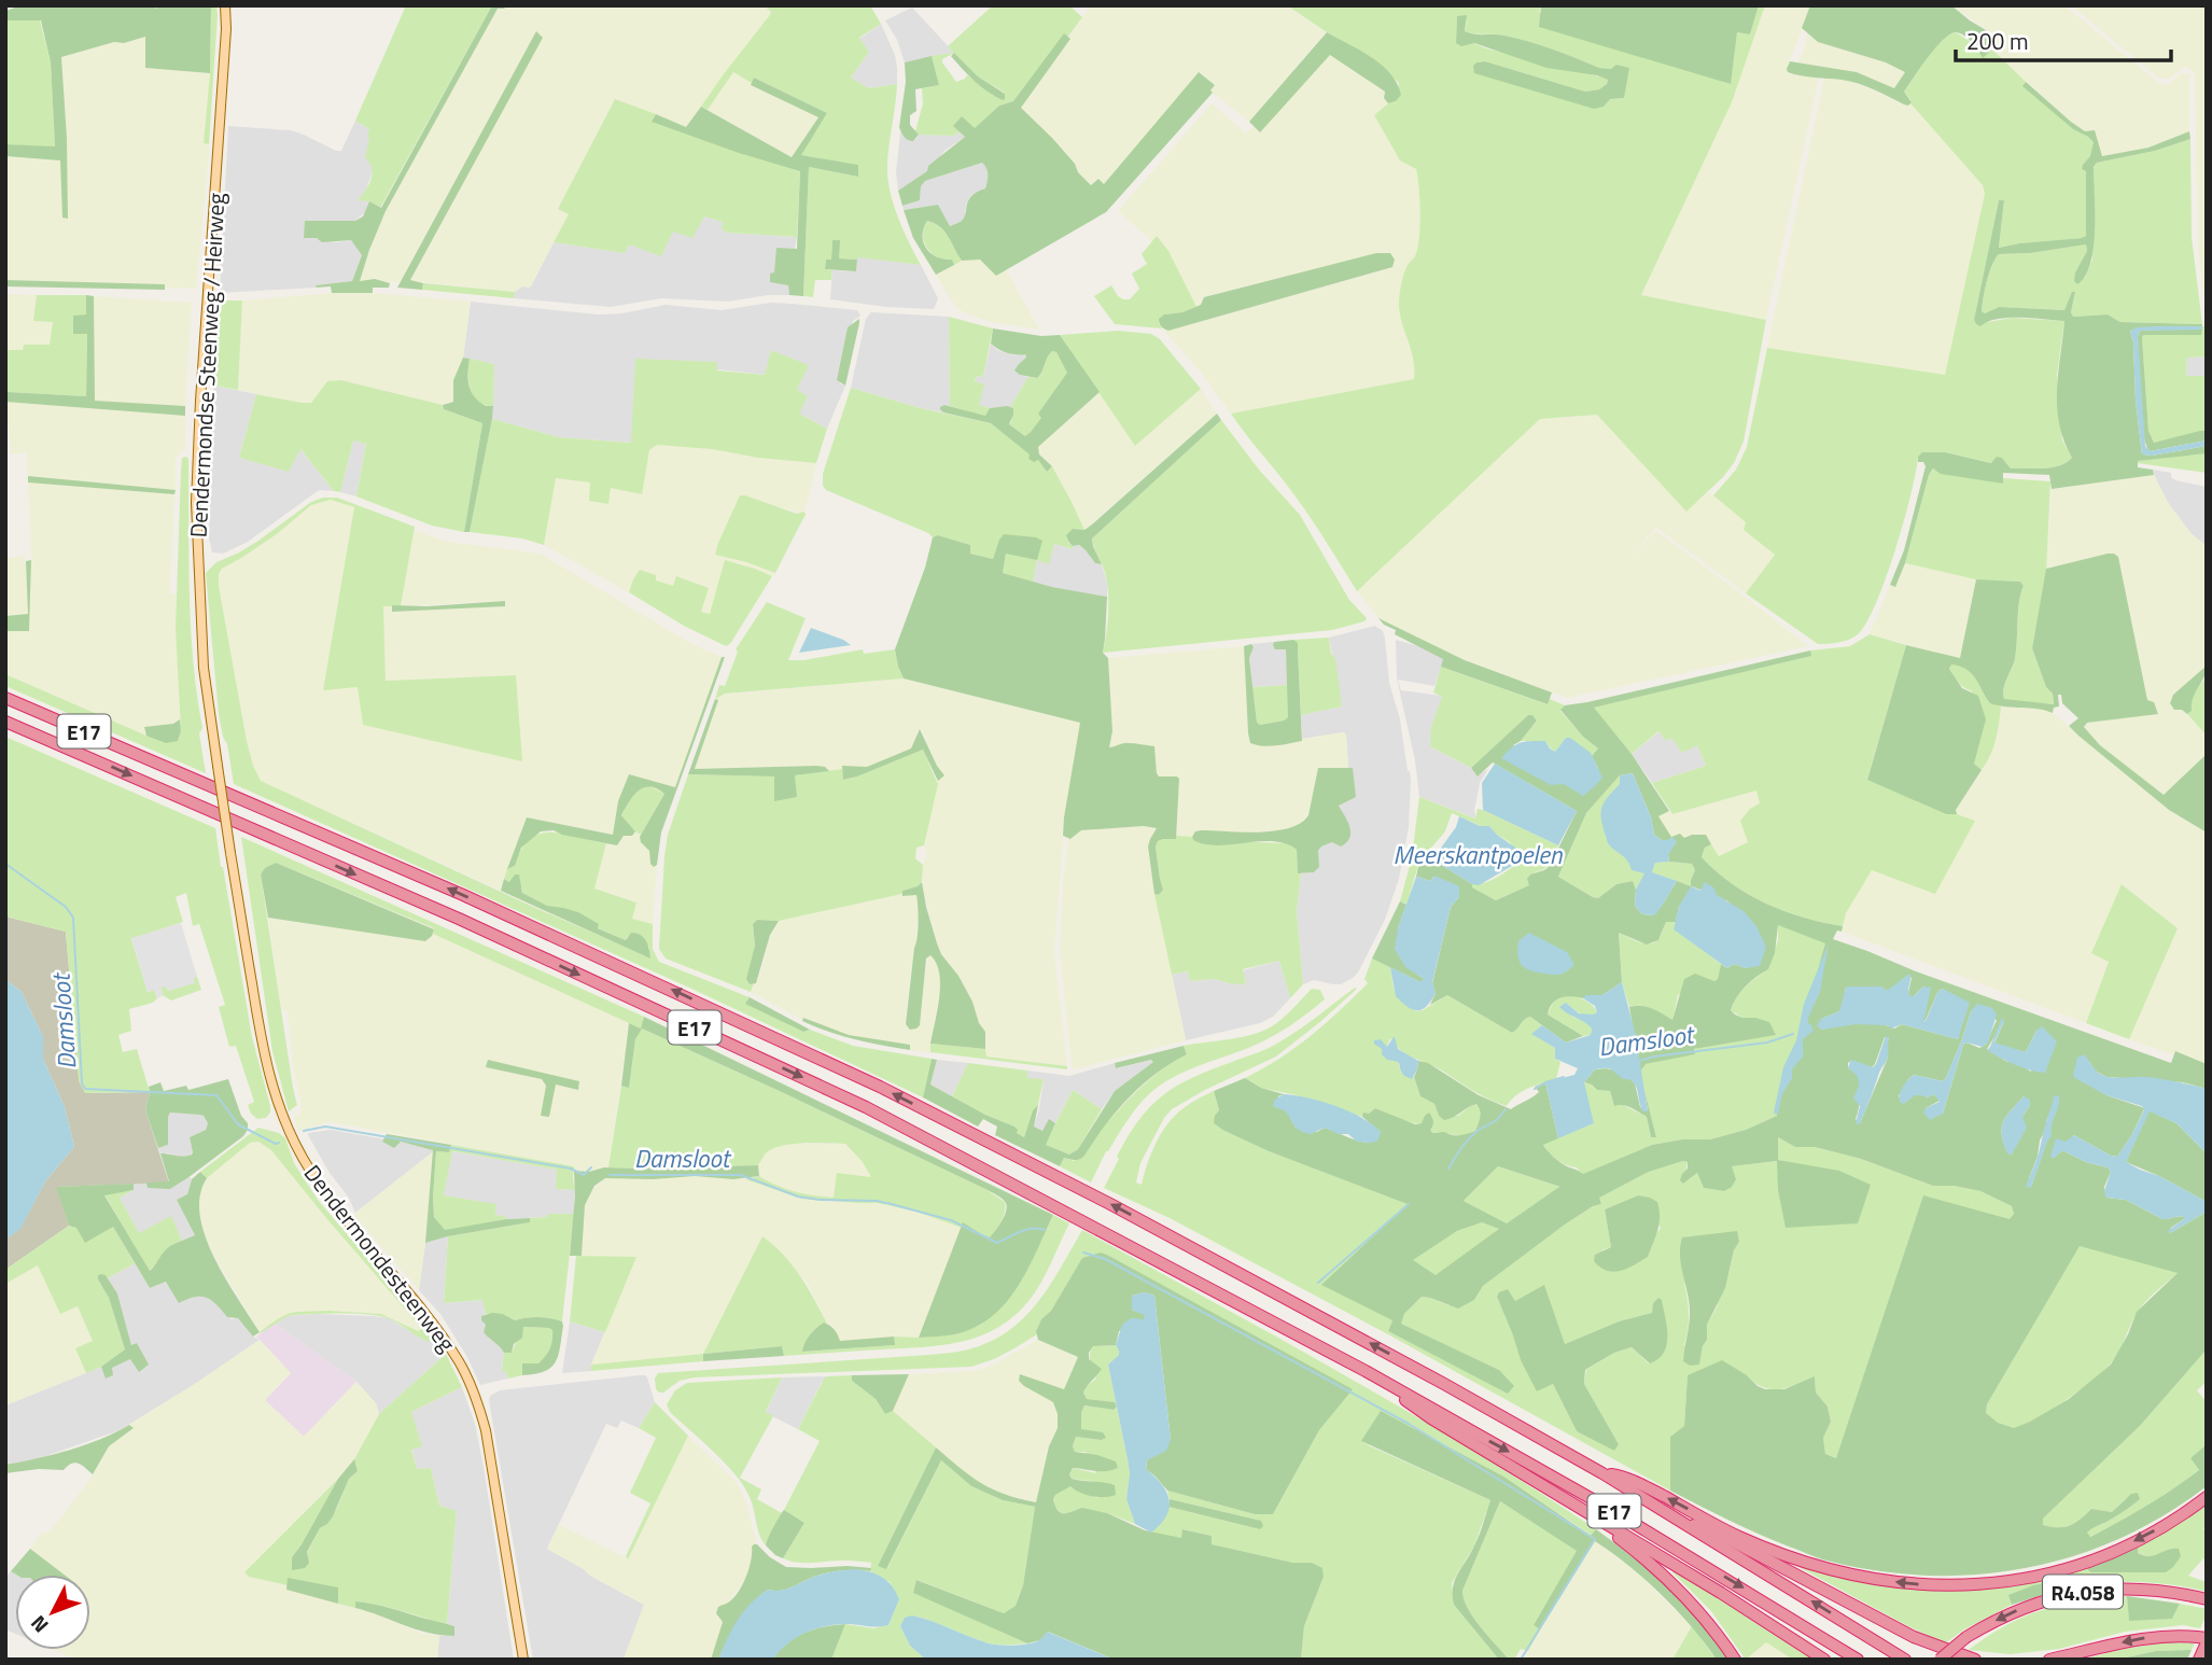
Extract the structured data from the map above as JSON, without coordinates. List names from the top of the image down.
{
  "streets": {
    "highway": ["E17", "R4.058"],
    "main road": ["Dendermondse Steenweg / Heirweg", "Dendermondesteenweg"]
  },
  "crossings": [
    ["Dendermondse Steenweg / Heirweg", "Dendermondesteenweg"]
  ],
  "water": ["Meerskantpoelen", "Damsloot"],
  "scale_bar": "200 m",
  "north": "bottom left"
}
